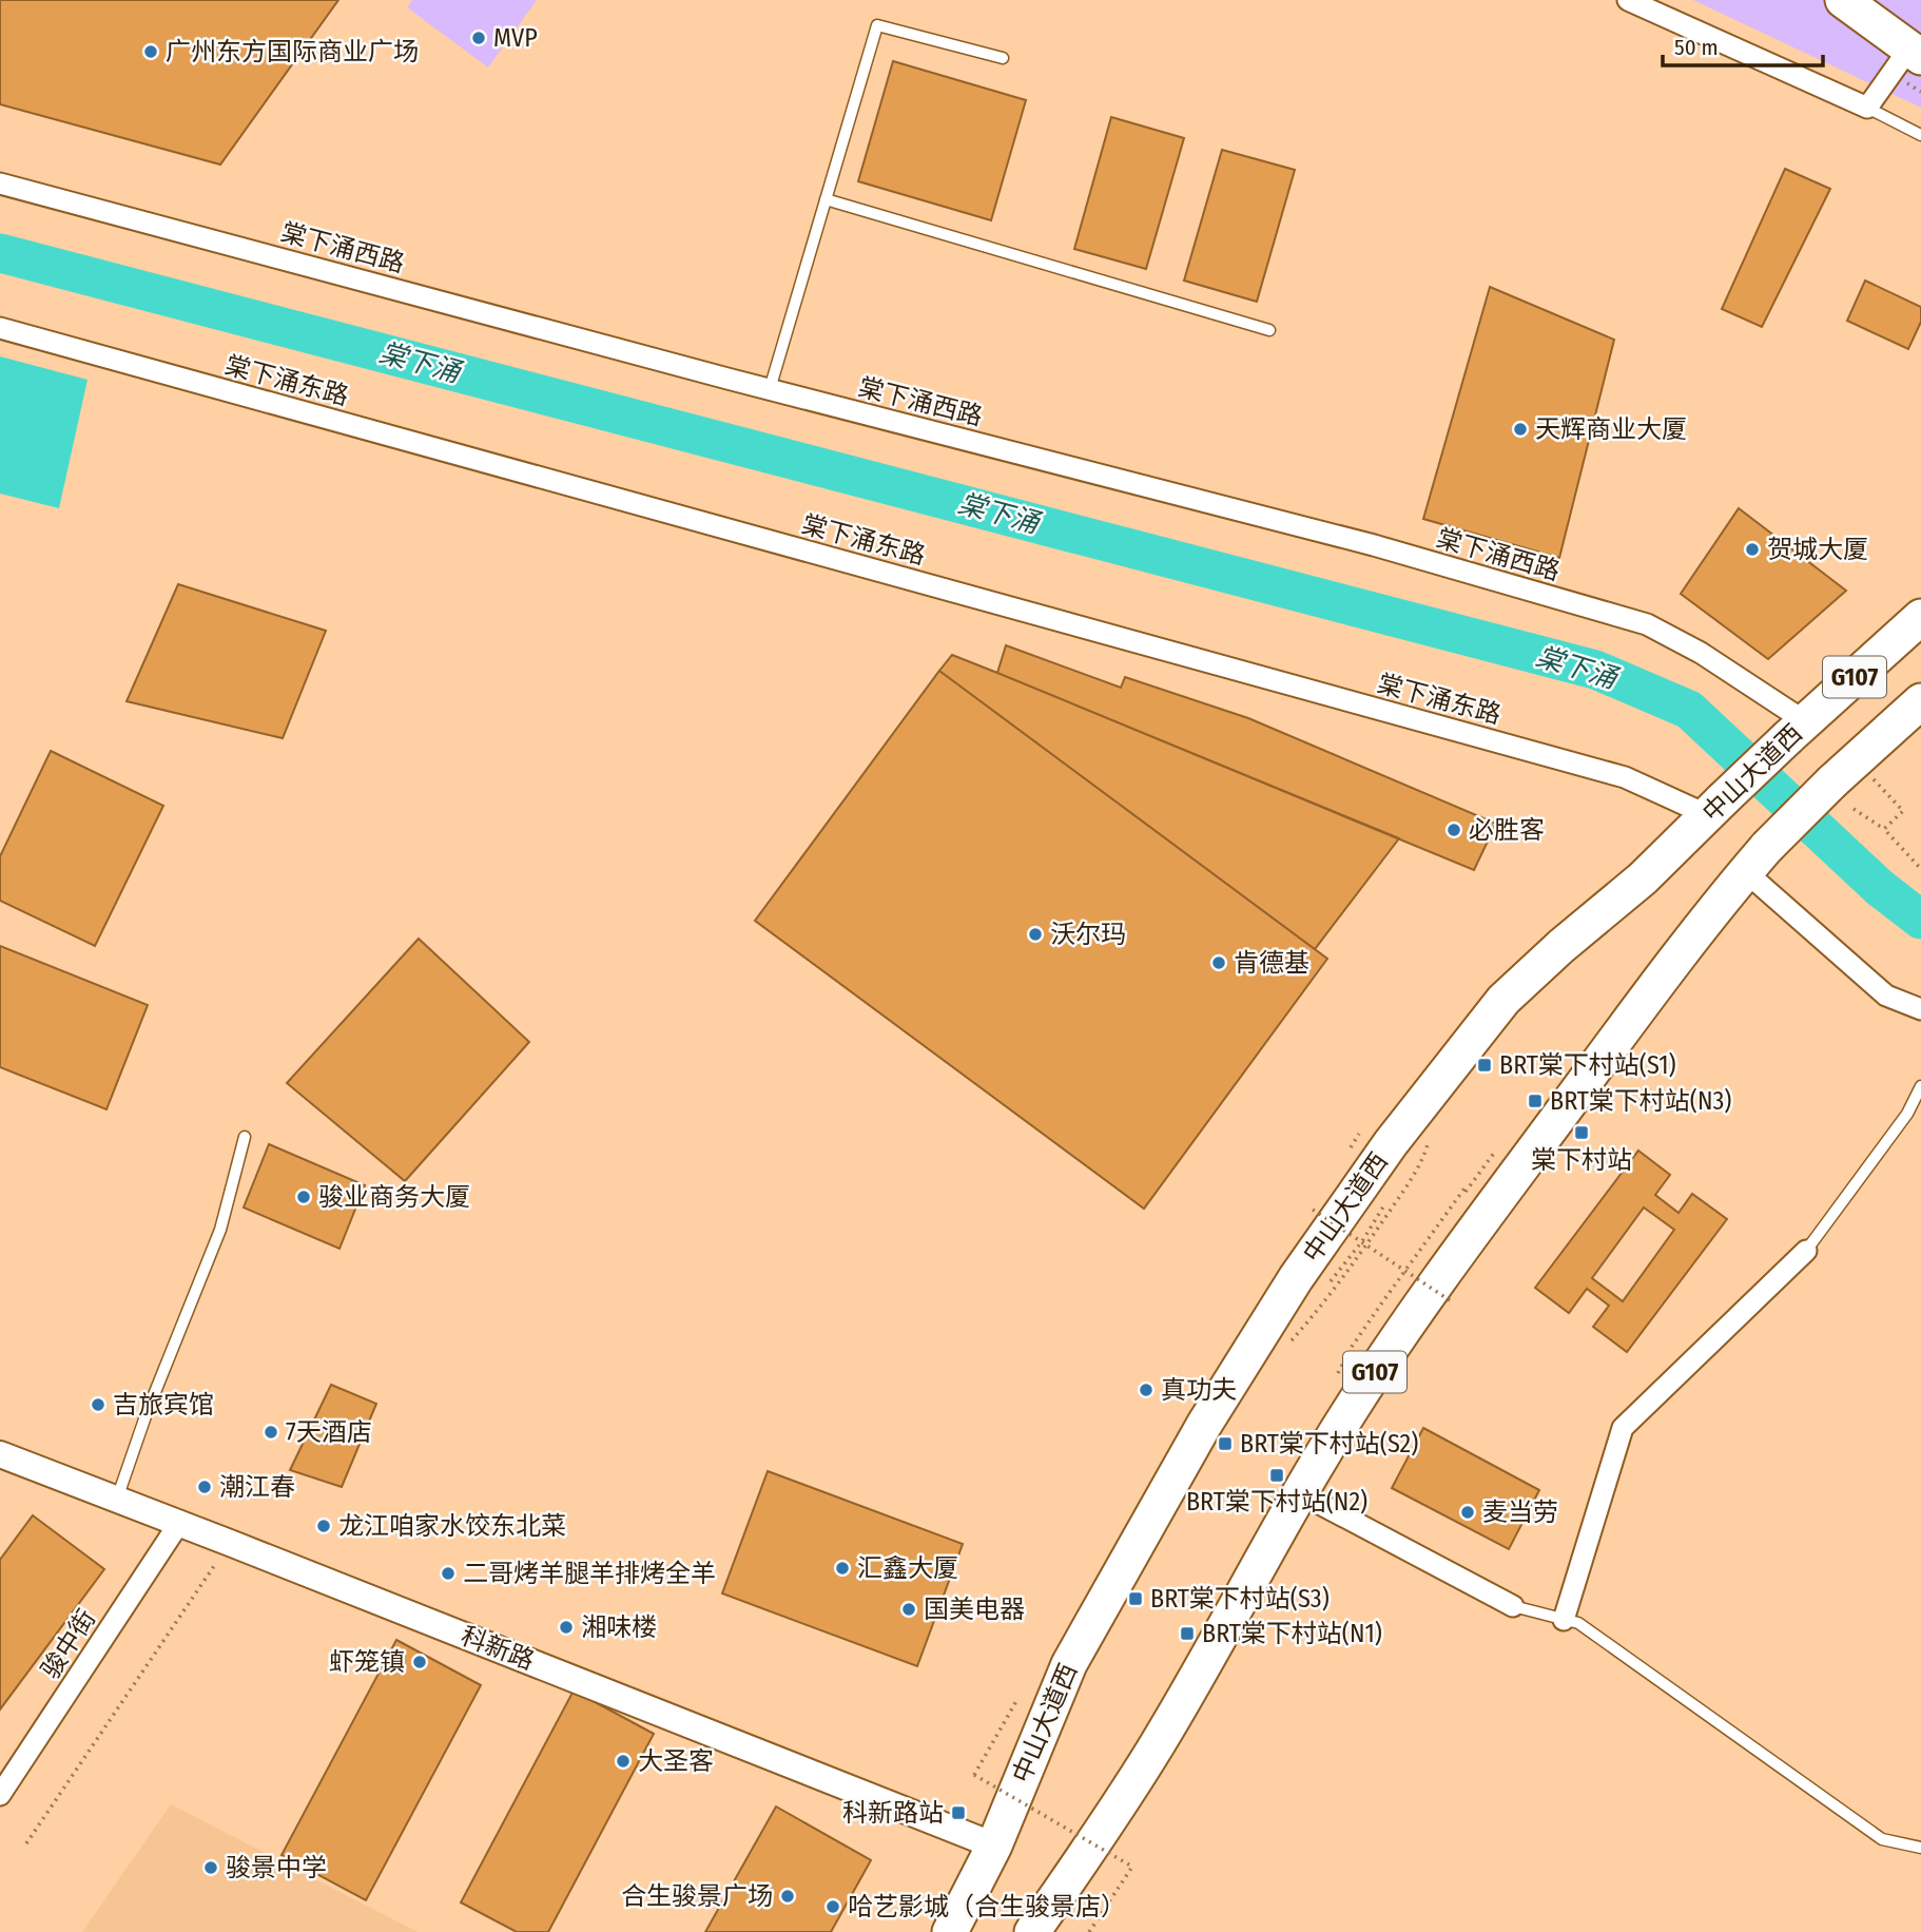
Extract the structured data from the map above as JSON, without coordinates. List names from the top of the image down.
{
  "streets": {
    "highway": ["G107", "中山大道西"],
    "street": [
      "棠下涌西路",
      "棠下涌东路",
      "骏中街",
      "科新路"
    ]
  },
  "crossings": [
    ["棠下涌西路", "中山大道西"],
    ["棠下涌东路", "中山大道西"],
    ["中山大道西", "科新路"],
    ["骏中街", "科新路"]
  ],
  "water": ["棠下涌"],
  "places": {
    "other": [
      "MVP",
      "广州东方国际商业广场",
      "天辉商业大厦",
      "贺城大厦",
      "必胜客",
      "沃尔玛",
      "肯德基",
      "骏业商务大厦",
      "真功夫",
      "吉旅宾馆",
      "7天酒店",
      "潮江春",
      "麦当劳",
      "龙江咱家水饺东北菜",
      "汇鑫大厦",
      "二哥烤羊腿羊排烤全羊",
      "国美电器",
      "湘味楼",
      "虾笼镇",
      "大圣客",
      "骏景中学",
      "合生骏景广场",
      "哈艺影城（合生骏景店）"
    ],
    "transit": [
      "BRT棠下村站(S1)",
      "BRT棠下村站(N3)",
      "棠下村站",
      "BRT棠下村站(S2)",
      "BRT棠下村站(N2)",
      "BRT棠下村站(S3)",
      "BRT棠下村站(N1)",
      "科新路站"
    ]
  },
  "scale_bar": "50 m"
}
